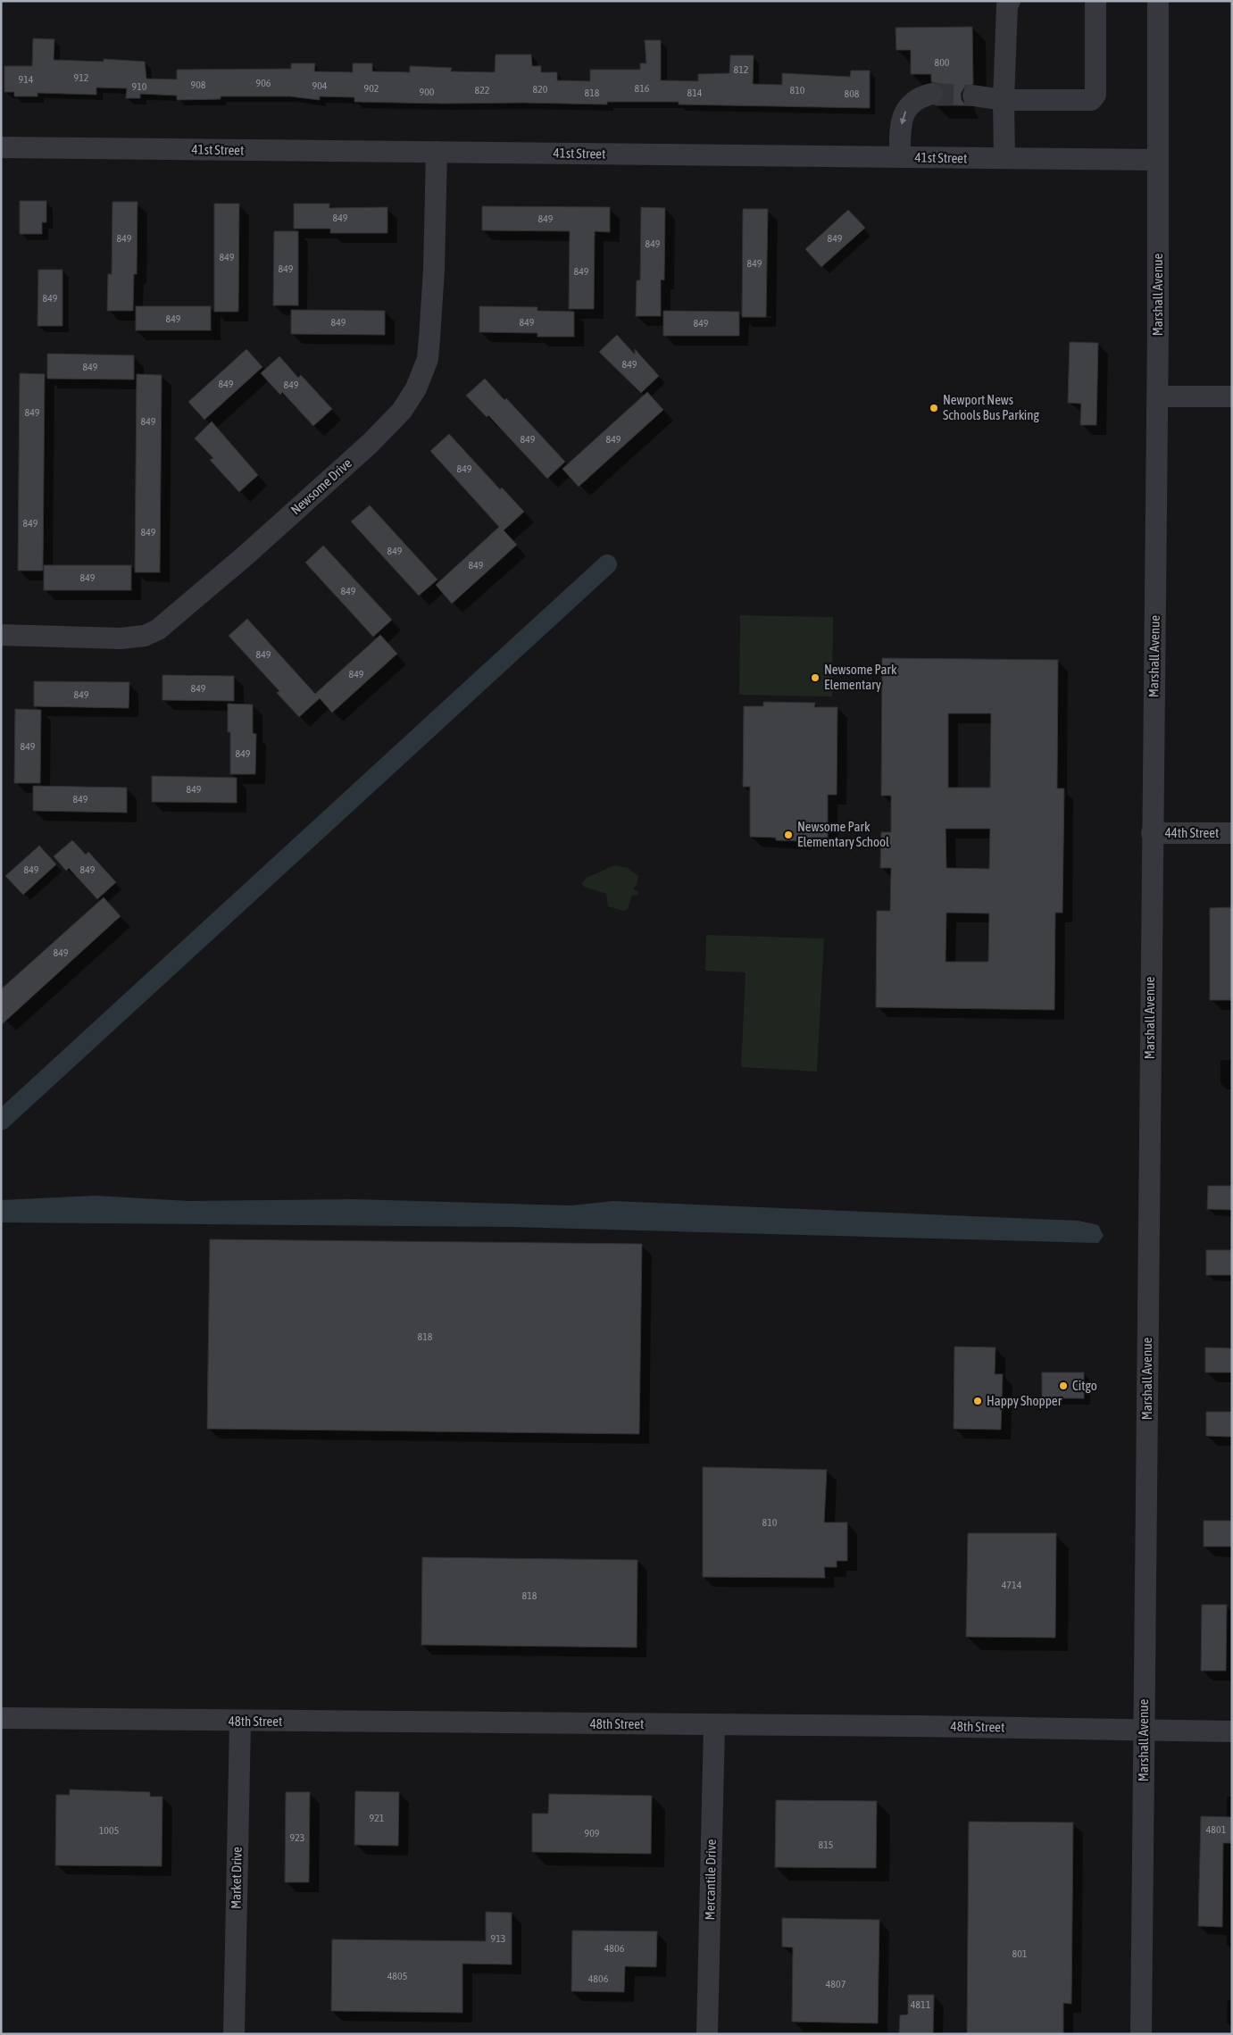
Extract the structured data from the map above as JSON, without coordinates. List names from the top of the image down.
{
  "streets": {
    "street": [
      "41st Street",
      "Marshall Avenue",
      "Newsome Drive",
      "44th Street",
      "48th Street",
      "Market Drive",
      "Mercantile Drive"
    ]
  },
  "crossings": [
    ["41st Street", "Marshall Avenue"],
    ["41st Street", "Newsome Drive"],
    ["Marshall Avenue", "44th Street"],
    ["Marshall Avenue", "48th Street"],
    ["48th Street", "Market Drive"],
    ["48th Street", "Mercantile Drive"]
  ],
  "places": [
    "Newport News Schools Bus Parking",
    "Newsome Park Elementary",
    "Newsome Park Elementary School",
    "Citgo",
    "Happy Shopper"
  ],
  "house_numbers": [
    "800",
    "812",
    "912",
    "914",
    "906",
    "908",
    "904",
    "910",
    "902",
    "816",
    "820",
    "822",
    "810",
    "900",
    "818",
    "814",
    "808",
    "849",
    "849",
    "849",
    "849",
    "849",
    "849",
    "849",
    "849",
    "849",
    "849",
    "849",
    "849",
    "849",
    "849",
    "849",
    "849",
    "849",
    "849",
    "849",
    "849",
    "849",
    "849",
    "849",
    "849",
    "849",
    "849",
    "849",
    "849",
    "849",
    "849",
    "849",
    "849",
    "849",
    "849",
    "849",
    "849",
    "849",
    "849",
    "849",
    "849",
    "818",
    "810",
    "4714",
    "818",
    "921",
    "4801",
    "1005",
    "909",
    "923",
    "815",
    "913",
    "4806",
    "801",
    "4805",
    "4806",
    "4807",
    "4811"
  ]
}
